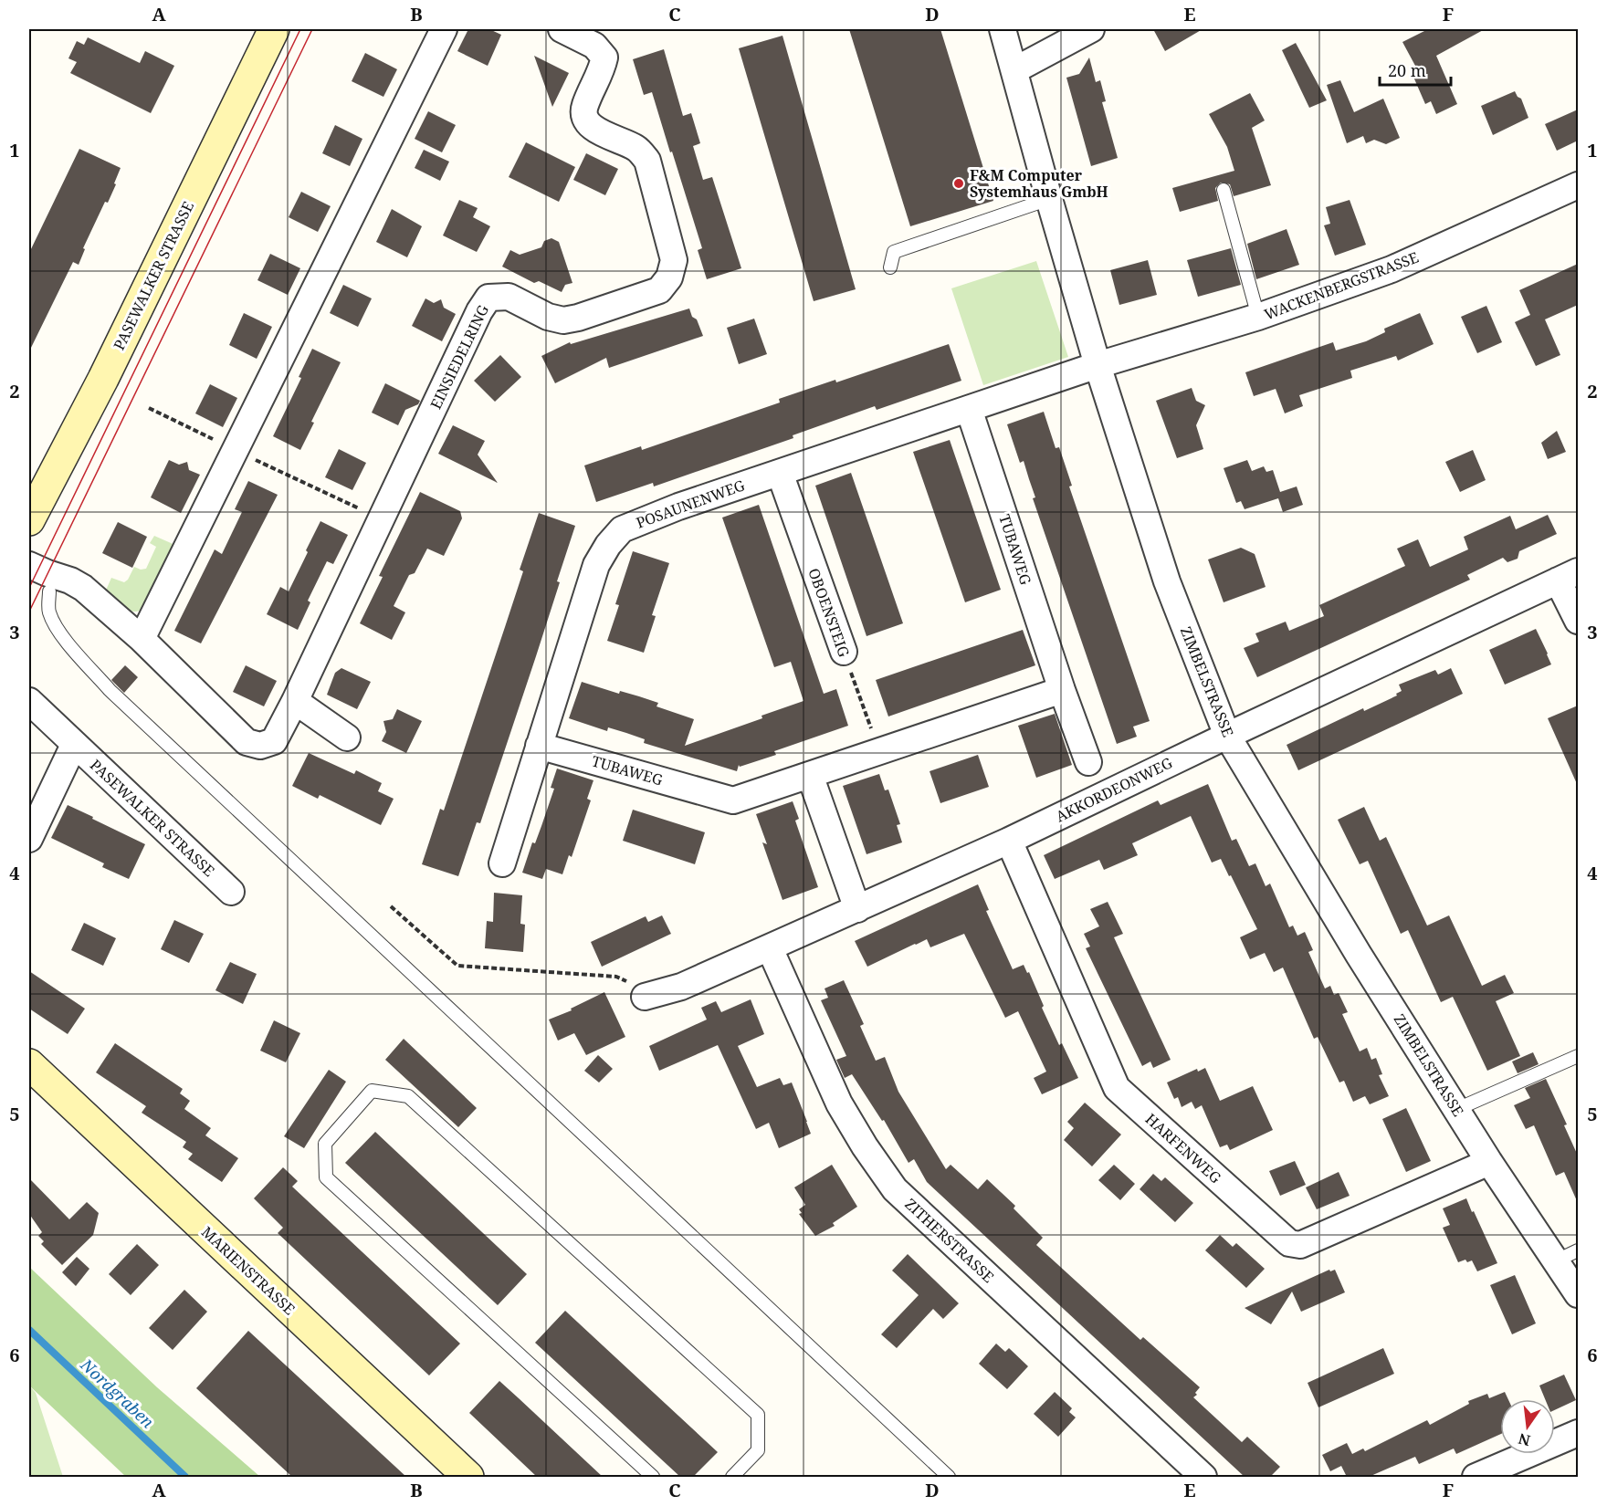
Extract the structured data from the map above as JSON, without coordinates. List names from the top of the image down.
{
  "streets": {
    "street": [
      "PASEWALKER STRASSE",
      "WACKENBERGSTRASSE",
      "EINSIEDELRING",
      "POSAUNENWEG",
      "TUBAWEG",
      "OBOENSTEIG",
      "ZIMBELSTRASSE",
      "AKKORDEONWEG",
      "HARFENWEG",
      "ZITHERSTRASSE",
      "MARIENSTRASSE"
    ]
  },
  "crossings": [
    ["WACKENBERGSTRASSE", "POSAUNENWEG"],
    ["WACKENBERGSTRASSE", "ZIMBELSTRASSE"],
    ["POSAUNENWEG", "TUBAWEG"],
    ["POSAUNENWEG", "OBOENSTEIG"],
    ["POSAUNENWEG", "ZIMBELSTRASSE"],
    ["TUBAWEG", "OBOENSTEIG"],
    ["ZIMBELSTRASSE", "AKKORDEONWEG"],
    ["ZIMBELSTRASSE", "HARFENWEG"],
    ["AKKORDEONWEG", "HARFENWEG"],
    ["AKKORDEONWEG", "ZITHERSTRASSE"]
  ],
  "water": ["Nordgraben"],
  "places": ["F&M Computer Systemhaus GmbH"],
  "scale_bar": "20 m",
  "north": "bottom",
  "grid": {
    "columns": [
      "A",
      "B",
      "C",
      "D",
      "E",
      "F"
    ],
    "rows": [
      "1",
      "2",
      "3",
      "4",
      "5",
      "6"
    ]
  }
}
